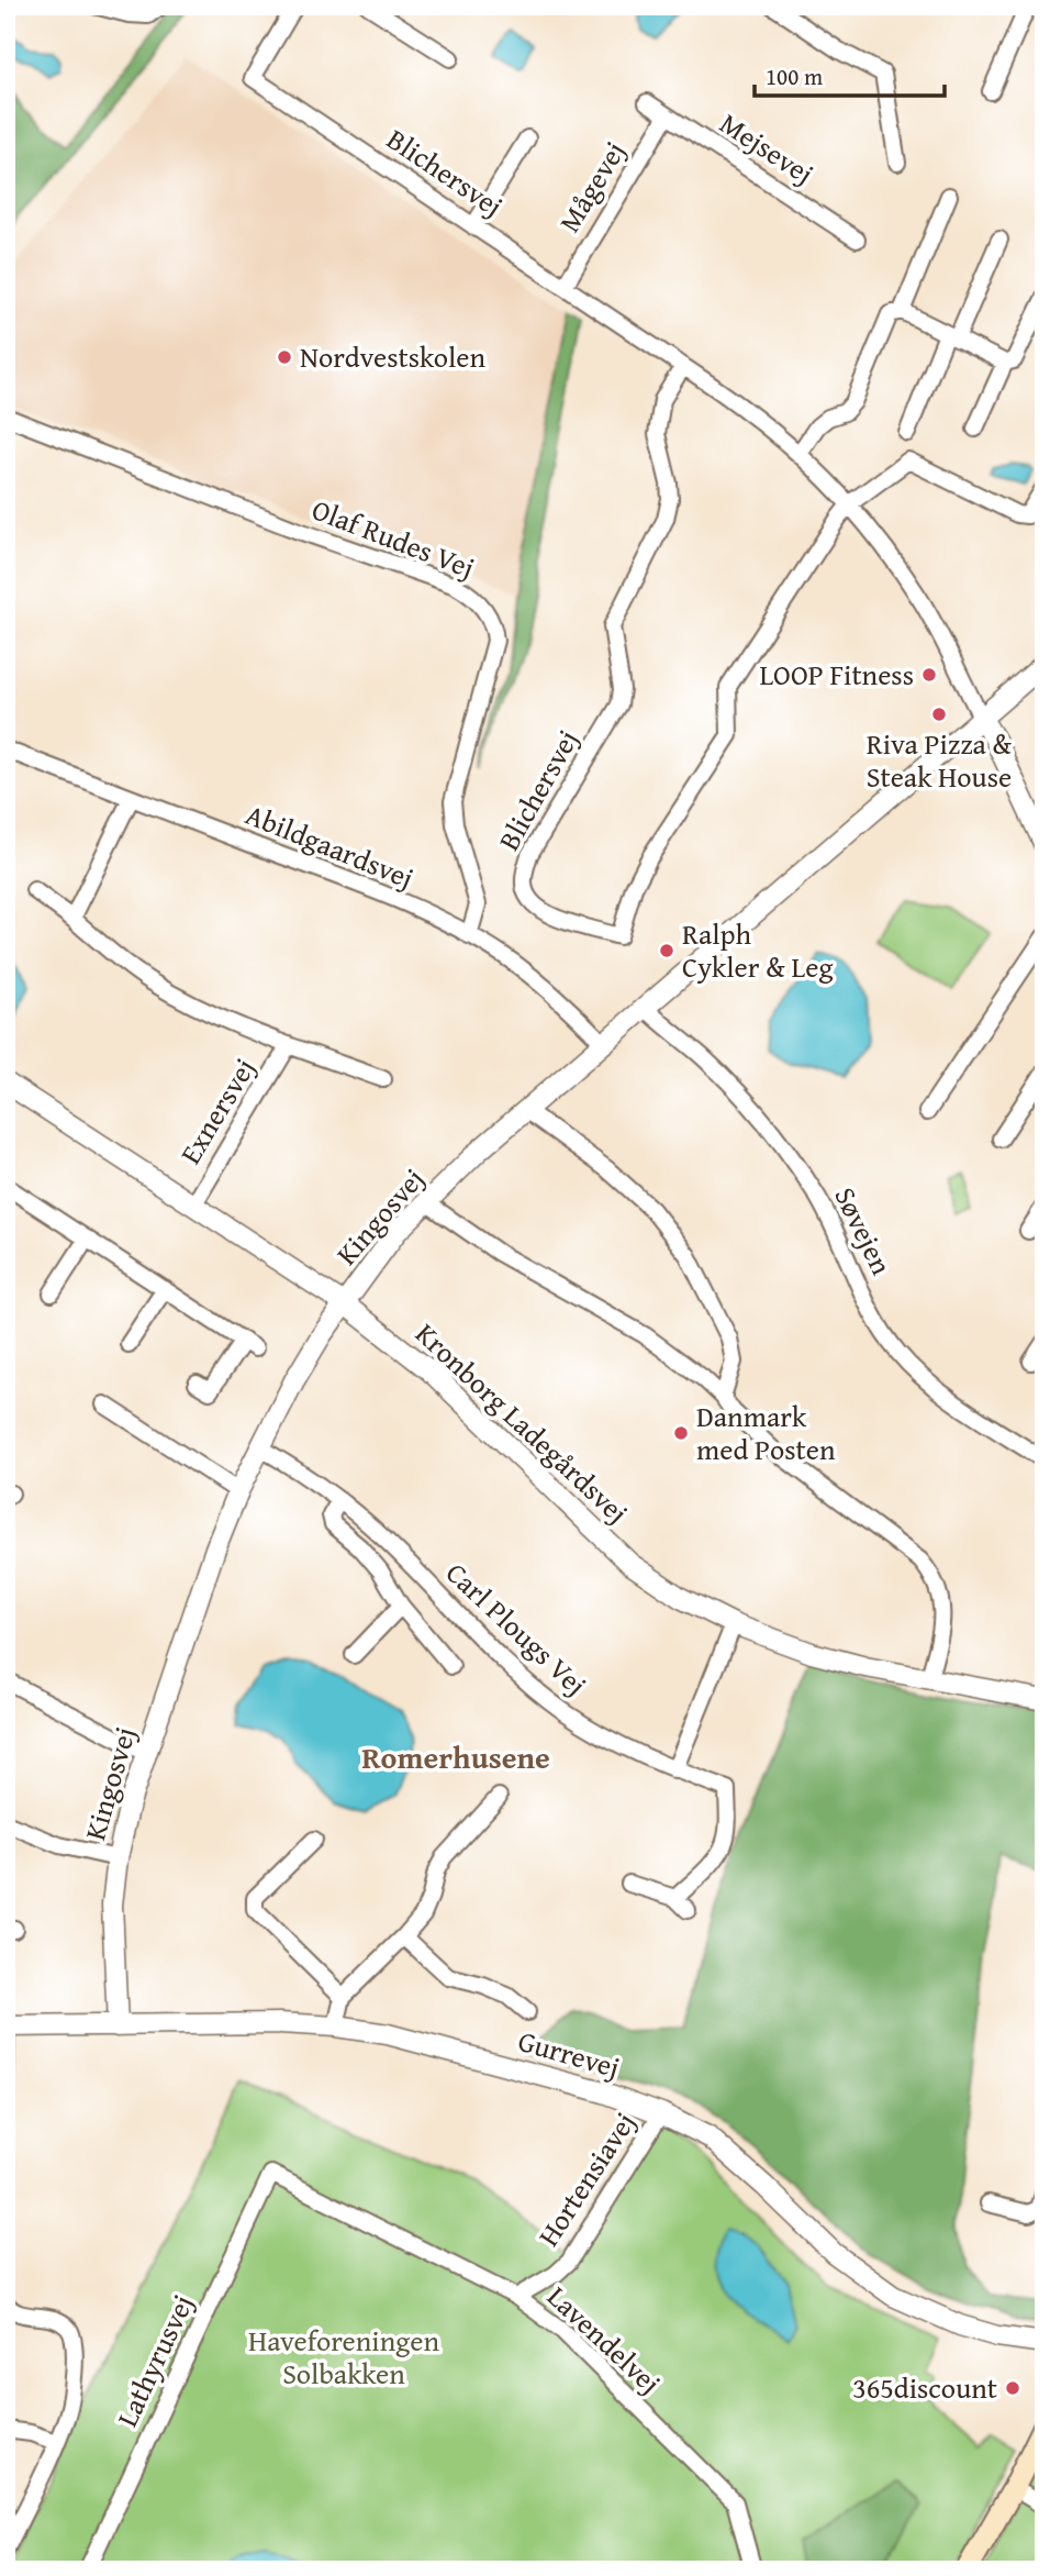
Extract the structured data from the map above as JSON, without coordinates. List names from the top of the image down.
{
  "streets": {
    "street": [
      "Mejsevej",
      "Blichersvej",
      "Mågevej",
      "Olaf Rudes Vej",
      "Abildgaardsvej",
      "Exnersvej",
      "Kingosvej",
      "Søvejen",
      "Kronborg Ladegårdsvej",
      "Carl Plougs Vej",
      "Gurrevej",
      "Hortensiavej",
      "Lavendelvej",
      "Lathyrusvej"
    ]
  },
  "crossings": [
    ["Mejsevej", "Mågevej"],
    ["Blichersvej", "Mågevej"],
    ["Blichersvej", "Kingosvej"],
    ["Olaf Rudes Vej", "Abildgaardsvej"],
    ["Abildgaardsvej", "Kingosvej"],
    ["Exnersvej", "Kronborg Ladegårdsvej"],
    ["Kingosvej", "Søvejen"],
    ["Kingosvej", "Kronborg Ladegårdsvej"],
    ["Kingosvej", "Carl Plougs Vej"],
    ["Kingosvej", "Gurrevej"],
    ["Gurrevej", "Hortensiavej"],
    ["Hortensiavej", "Lavendelvej"],
    ["Lavendelvej", "Lathyrusvej"]
  ],
  "districts": ["Romerhusene"],
  "parks": ["Haveforeningen Solbakken"],
  "places": [
    "Nordvestskolen",
    "LOOP Fitness",
    "Riva Pizza & Steak House",
    "Ralph Cykler & Leg",
    "Danmark med Posten",
    "365discount"
  ],
  "scale_bar": "100 m"
}
